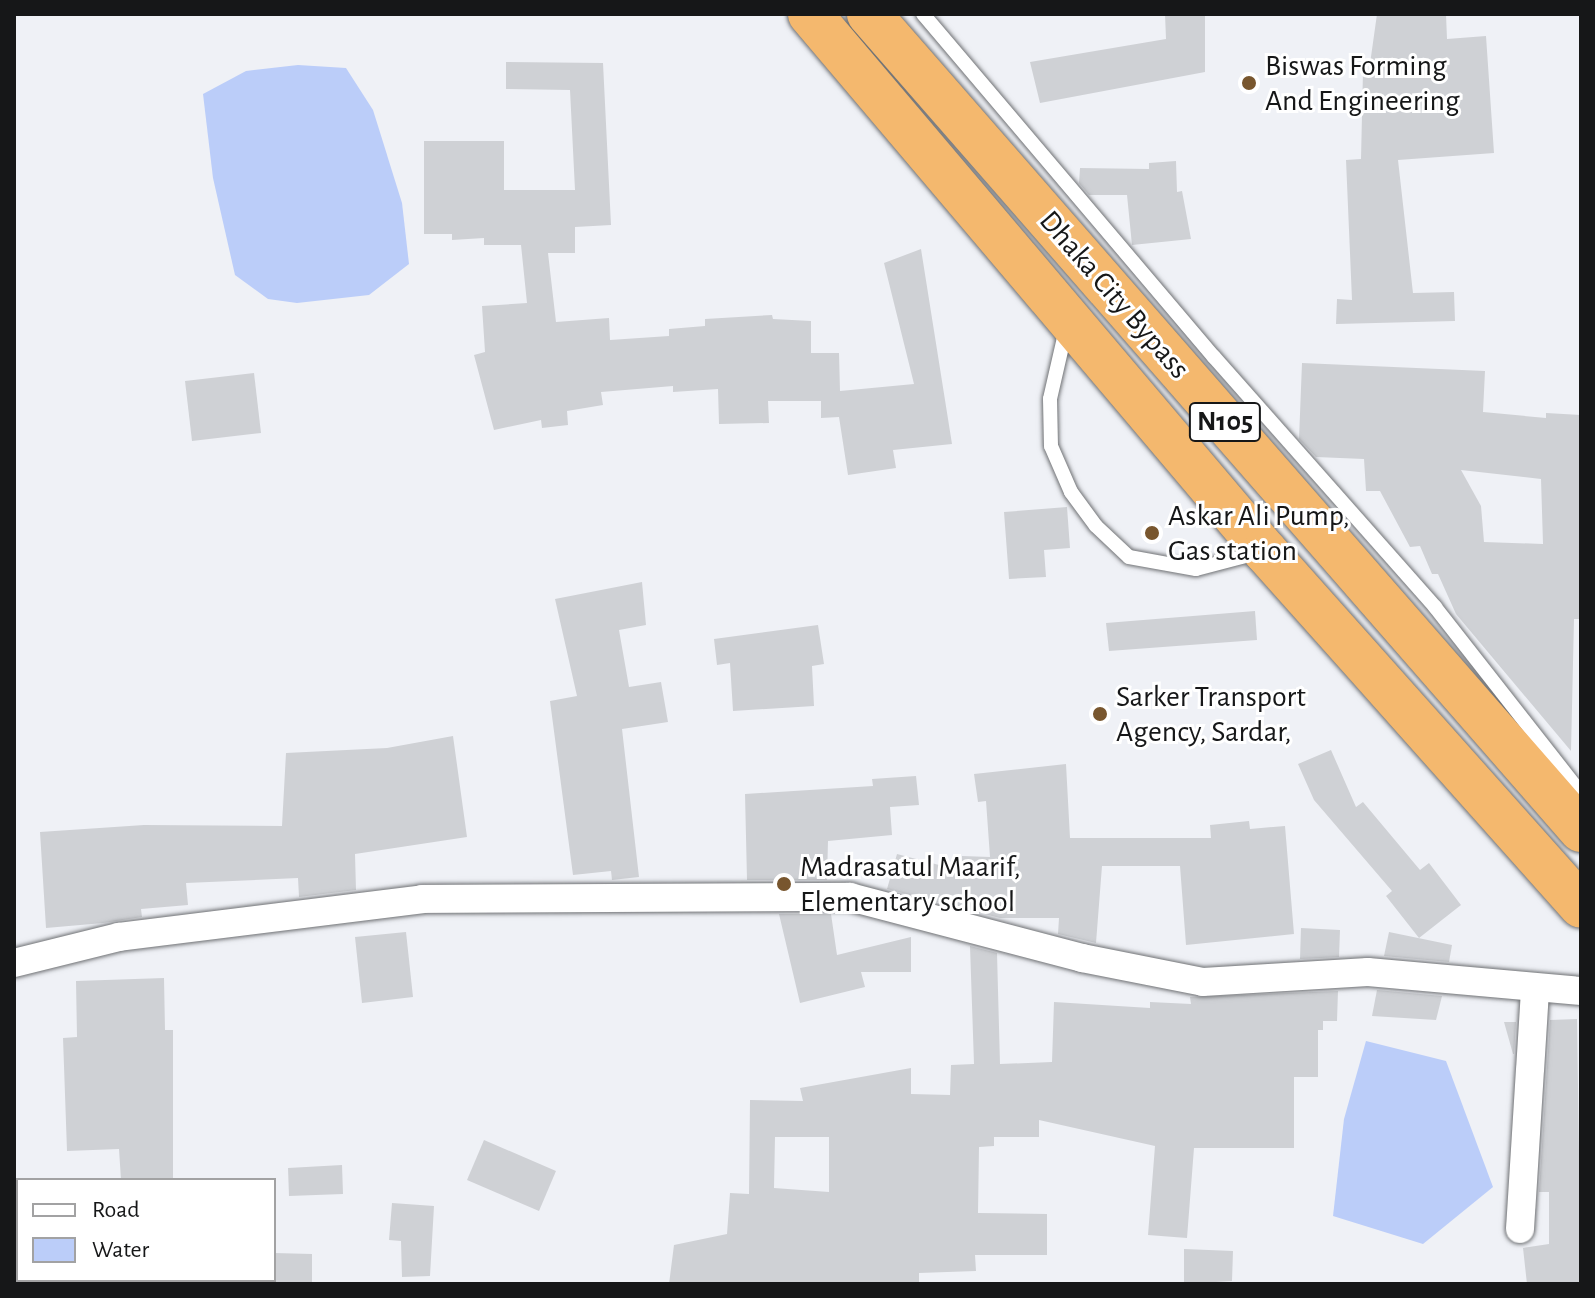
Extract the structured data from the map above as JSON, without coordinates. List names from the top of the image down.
{
  "streets": {
    "highway": ["Dhaka City Bypass", "N105"]
  },
  "places": [
    "Biswas Forming And Engineering",
    "Askar Ali Pump, Gas station",
    "Sarker Transport Agency, Sardar,",
    "Madrasatul Maarif, Elementary school"
  ],
  "legend": ["Road", "Water"]
}
